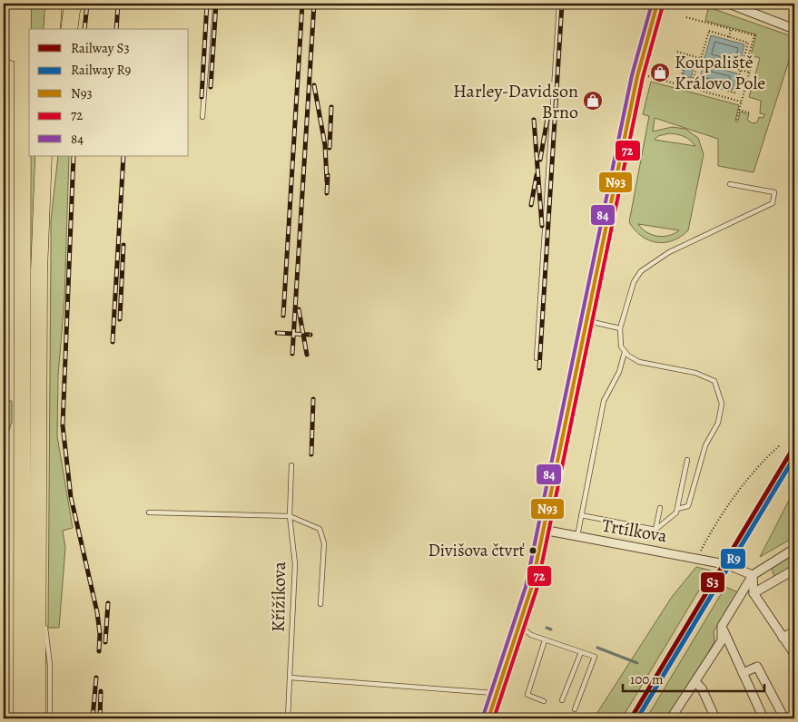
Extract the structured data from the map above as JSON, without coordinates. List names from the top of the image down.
{
  "streets": {
    "street": ["Trtílkova"],
    "lane": ["Křížíkova"]
  },
  "places": {
    "shop": ["Koupaliště Královo Pole", "Harley-Davidson Brno"],
    "other": ["Divišova čtvrť"]
  },
  "lines": [
    "transit line N93",
    "transit line 84",
    "transit line 72",
    "rail line S3",
    "rail line R9"
  ],
  "legend": [
    "Railway S3",
    "Railway R9",
    "N93",
    "72",
    "84"
  ],
  "scale_bar": "100 m"
}
